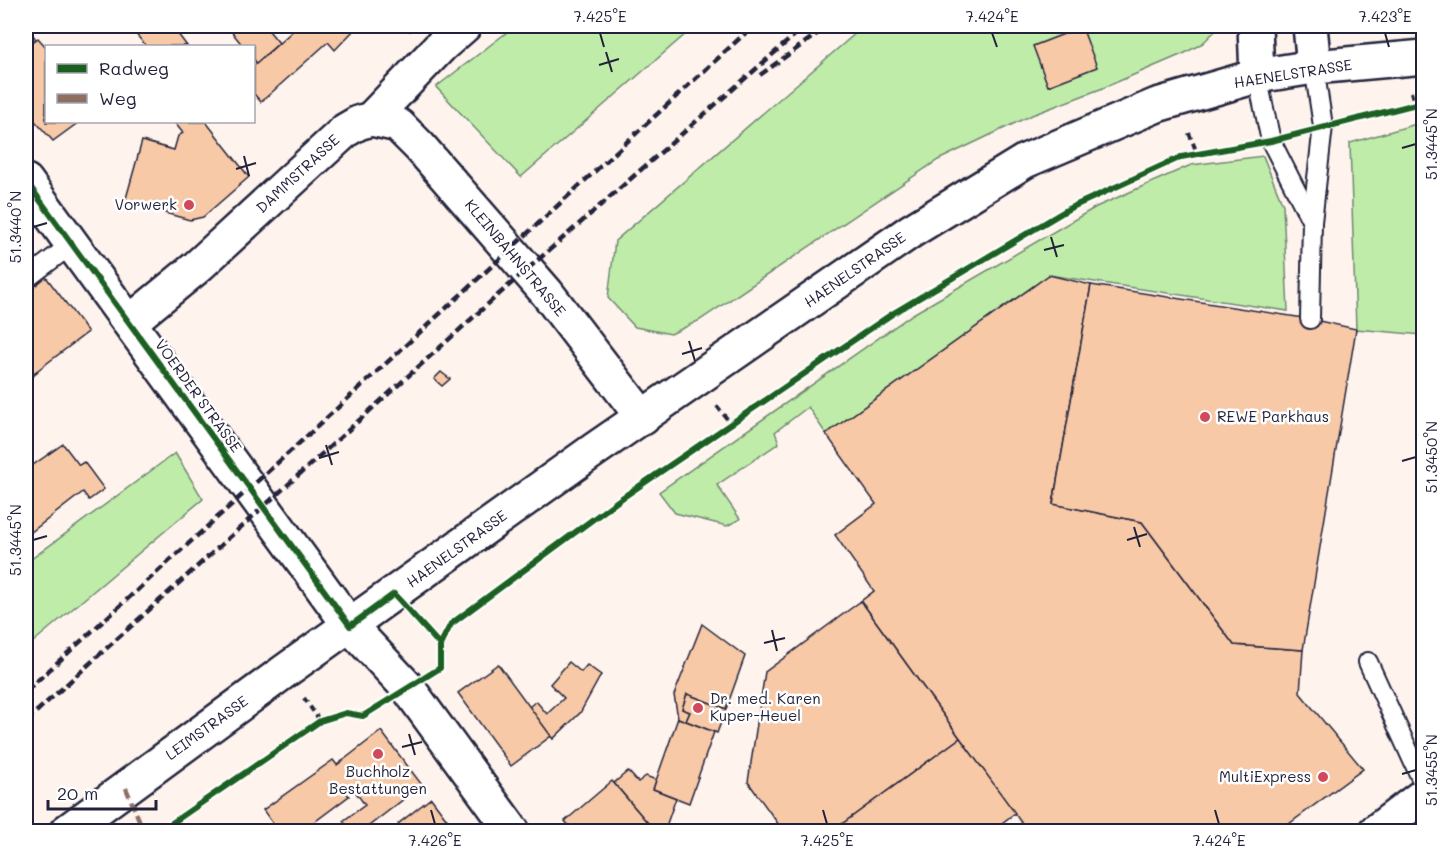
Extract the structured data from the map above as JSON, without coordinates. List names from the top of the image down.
{
  "streets": {
    "main road": [
      "HAENELSTRASSE",
      "DAMMSTRASSE",
      "KLEINBAHNSTRASSE",
      "VOERDER STRASSE",
      "LEIMSTRASSE"
    ]
  },
  "crossings": [
    ["HAENELSTRASSE", "KLEINBAHNSTRASSE"],
    ["HAENELSTRASSE", "VOERDER STRASSE"],
    ["HAENELSTRASSE", "LEIMSTRASSE"],
    ["DAMMSTRASSE", "KLEINBAHNSTRASSE"],
    ["DAMMSTRASSE", "VOERDER STRASSE"],
    ["VOERDER STRASSE", "LEIMSTRASSE"]
  ],
  "places": [
    "Vorwerk",
    "REWE Parkhaus",
    "Dr. med. Karen Kuper-Heuel",
    "Buchholz Bestattungen",
    "MultiExpress"
  ],
  "legend": ["Radweg", "Weg"],
  "scale_bar": "20 m",
  "coordinates": [
    "7.425°E",
    "7.424°E",
    "7.423°E",
    "51.3445°N",
    "51.3440°N",
    "51.3450°N",
    "51.3455°N",
    "7.426°E"
  ]
}
